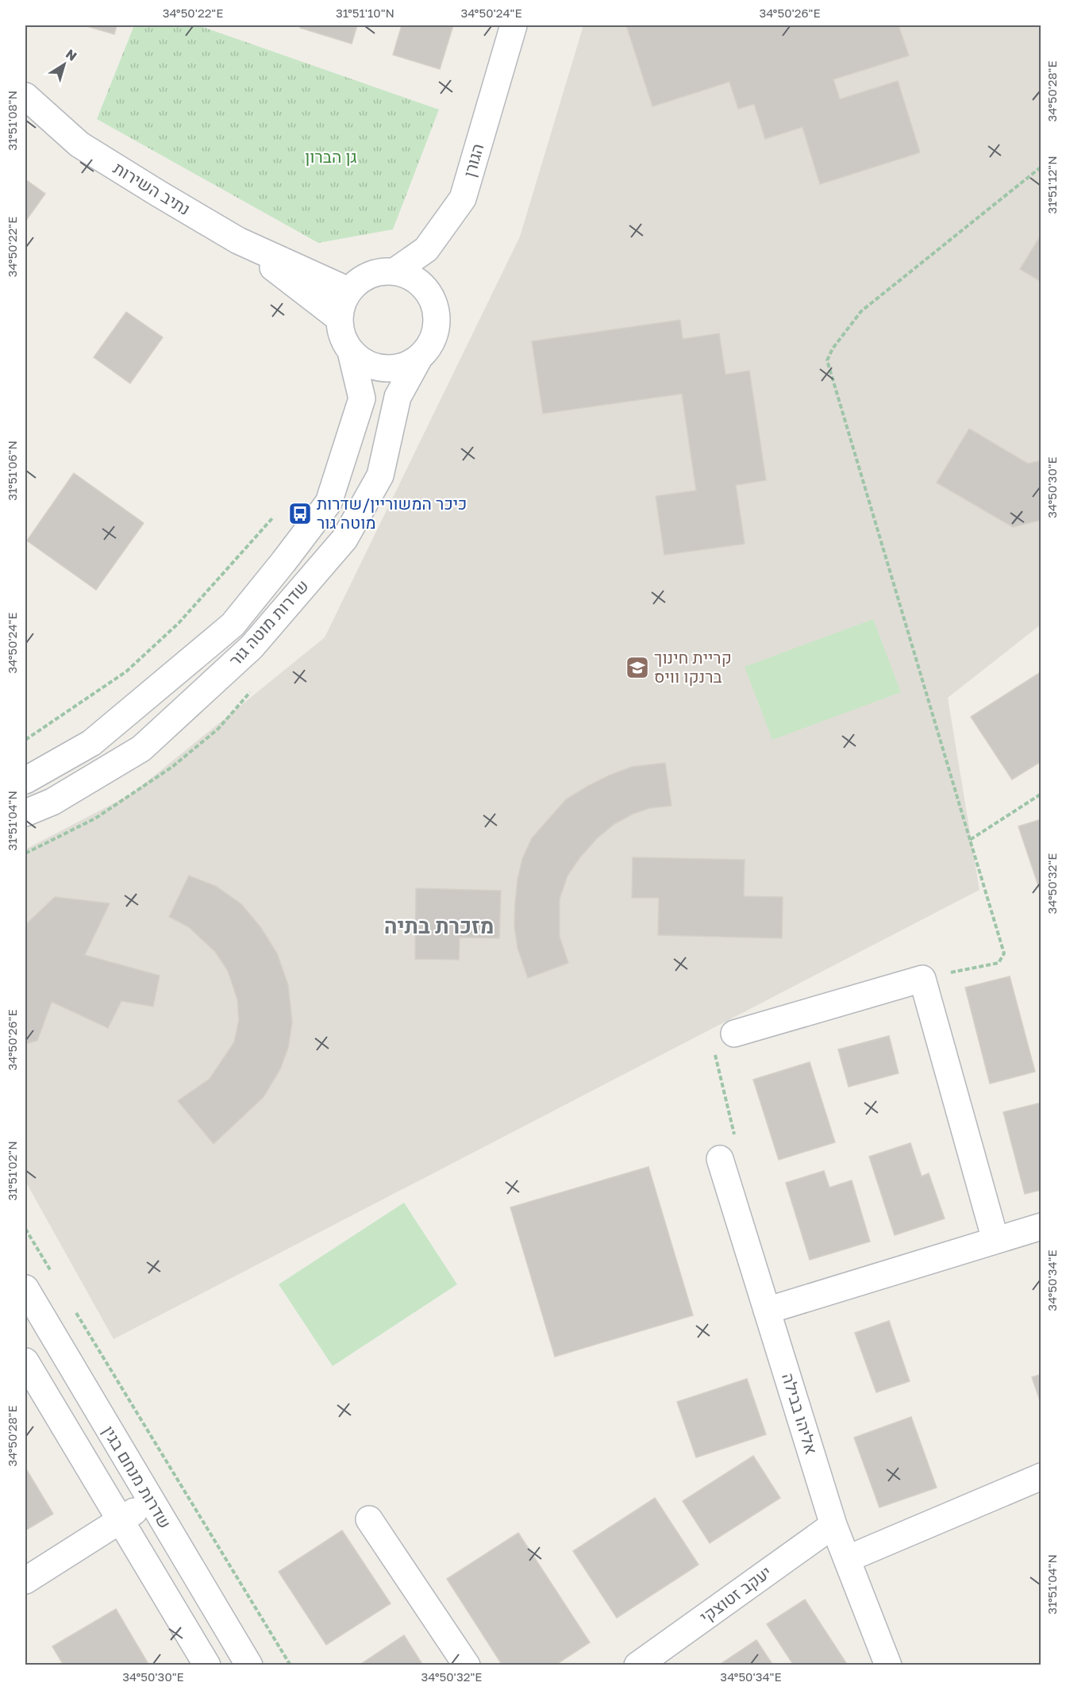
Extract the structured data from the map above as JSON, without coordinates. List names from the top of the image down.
{
  "streets": {
    "street": [
      "הגורן",
      "נתיב השירות",
      "שדרות מוטה גור",
      "אליהו בבילה",
      "שדרות מנחם בגין",
      "יעקב זטוצקי"
    ]
  },
  "crossings": [
    ["הגורן", "נתיב השירות"],
    ["הגורן", "שדרות מוטה גור"],
    ["נתיב השירות", "שדרות מוטה גור"],
    ["אליהו בבילה", "יעקב זטוצקי"]
  ],
  "districts": ["מזכרת בתיה"],
  "parks": ["גן הברון"],
  "places": {
    "bus stop": ["כיכר המשוריין/שדרות מוטה גור"],
    "school or university": ["קריית חינוך ברנקו וויס"]
  },
  "north": "top right",
  "coordinates": [
    "34°50'22\"E",
    "31°51'10\"N",
    "34°50'24\"E",
    "34°50'26\"E",
    "34°50'28\"E",
    "31°51'08\"N",
    "31°51'12\"N",
    "31°51'06\"N",
    "34°50'30\"E",
    "31°51'04\"N",
    "34°50'32\"E",
    "31°51'02\"N",
    "34°50'34\"E"
  ]
}
